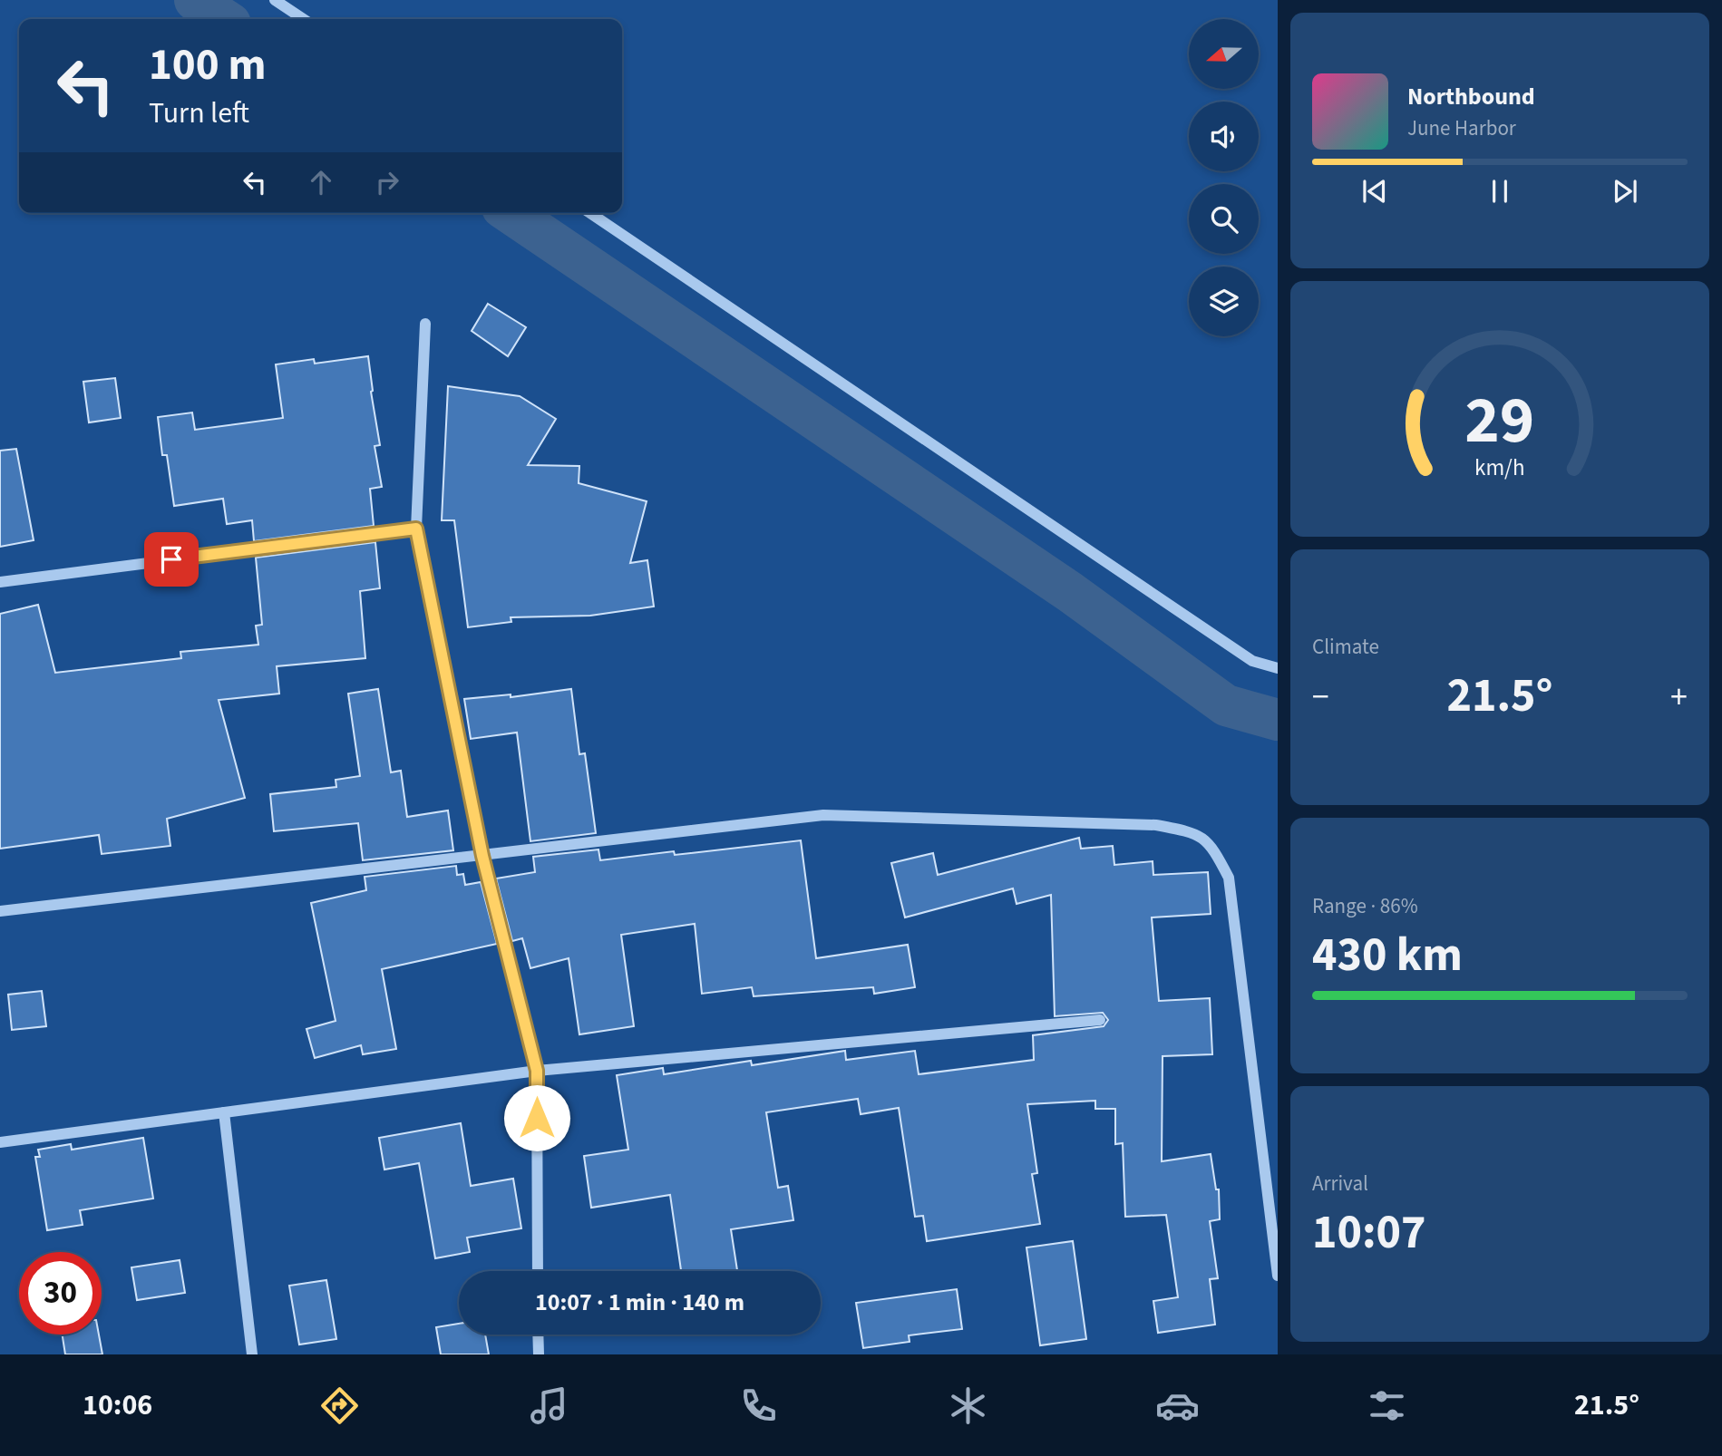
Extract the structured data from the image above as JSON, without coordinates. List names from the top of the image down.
{
  "north": "left",
  "page": {
    "turn": ["100 m", "Turn left"],
    "song": ["Northbound", "June Harbor"],
    "tile": [
      "Climate",
      ["Range · 86%", "430 km"],
      ["Arrival", "10:07"]
    ],
    "heat": ["−", "21.5°", "+"],
    "limit": "30",
    "trip": "10:07 · 1 min · 140 m",
    "tabs": ["10:06", "21.5°"],
    "gauge": ["29", "km/h"]
  }
}
